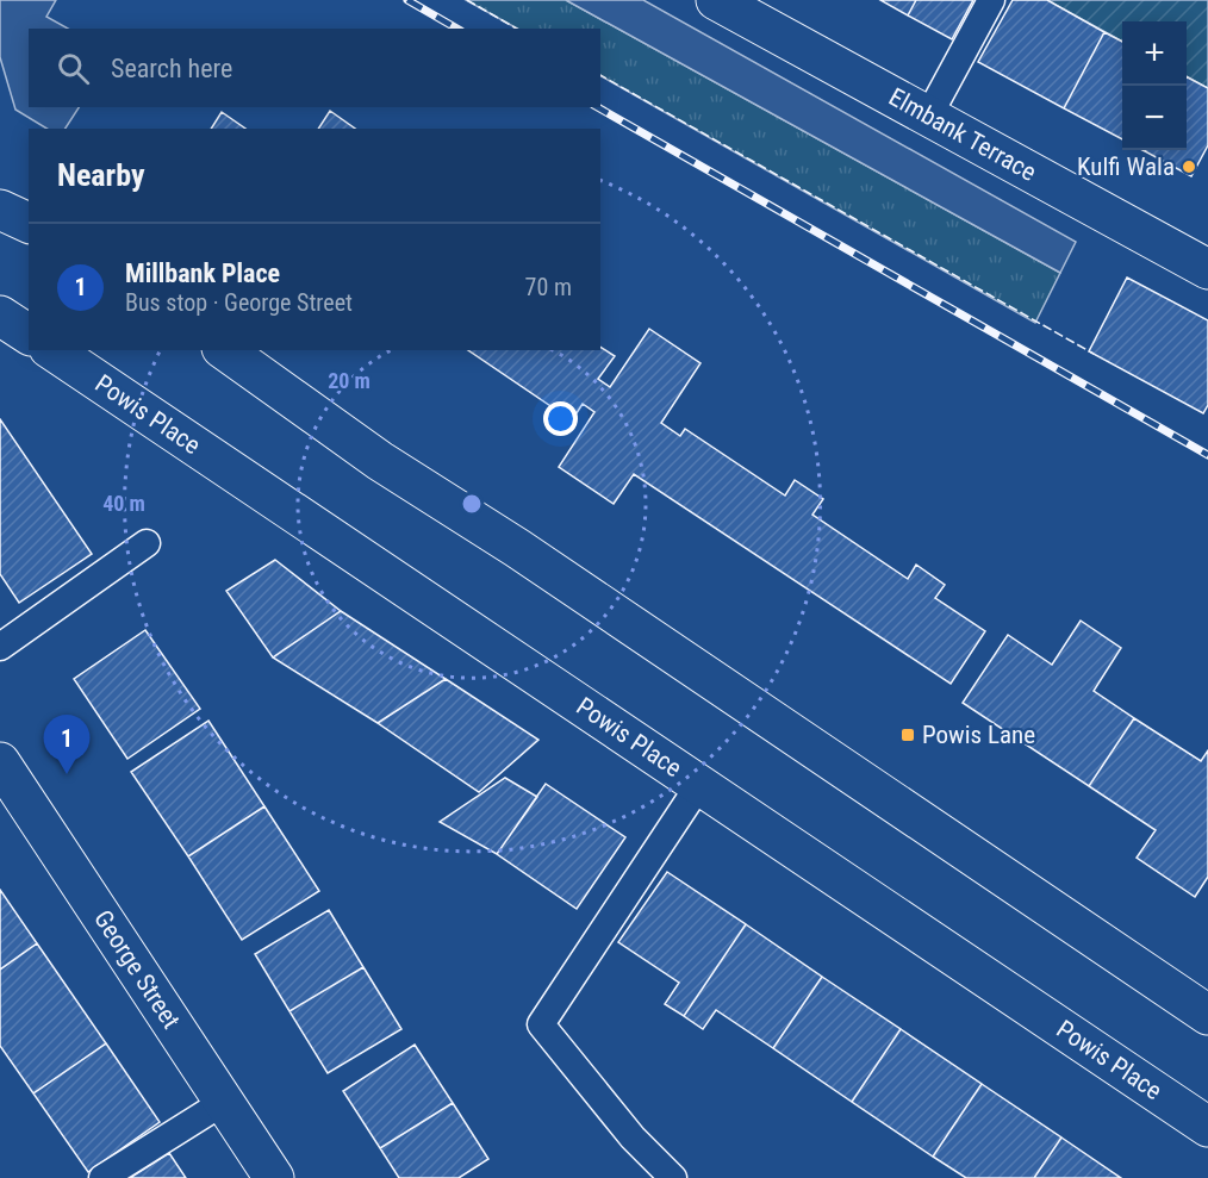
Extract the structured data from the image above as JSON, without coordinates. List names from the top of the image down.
{
  "streets": {
    "main road": ["Elmbank Terrace", "Powis Place", "George Street"]
  },
  "places": {
    "other": ["Kulfi Wala"],
    "transit": ["Powis Lane"]
  },
  "page": {
    "map_buttons": ["+", "−"],
    "search": "Search here",
    "heading": "Nearby",
    "list": [
      {
        "mark": "1",
        "name": "Millbank Place",
        "note": "Bus stop · George Street",
        "value": "70 m"
      }
    ],
    "pins": "1"
  },
  "rings": ["20 m", "40 m"]
}
